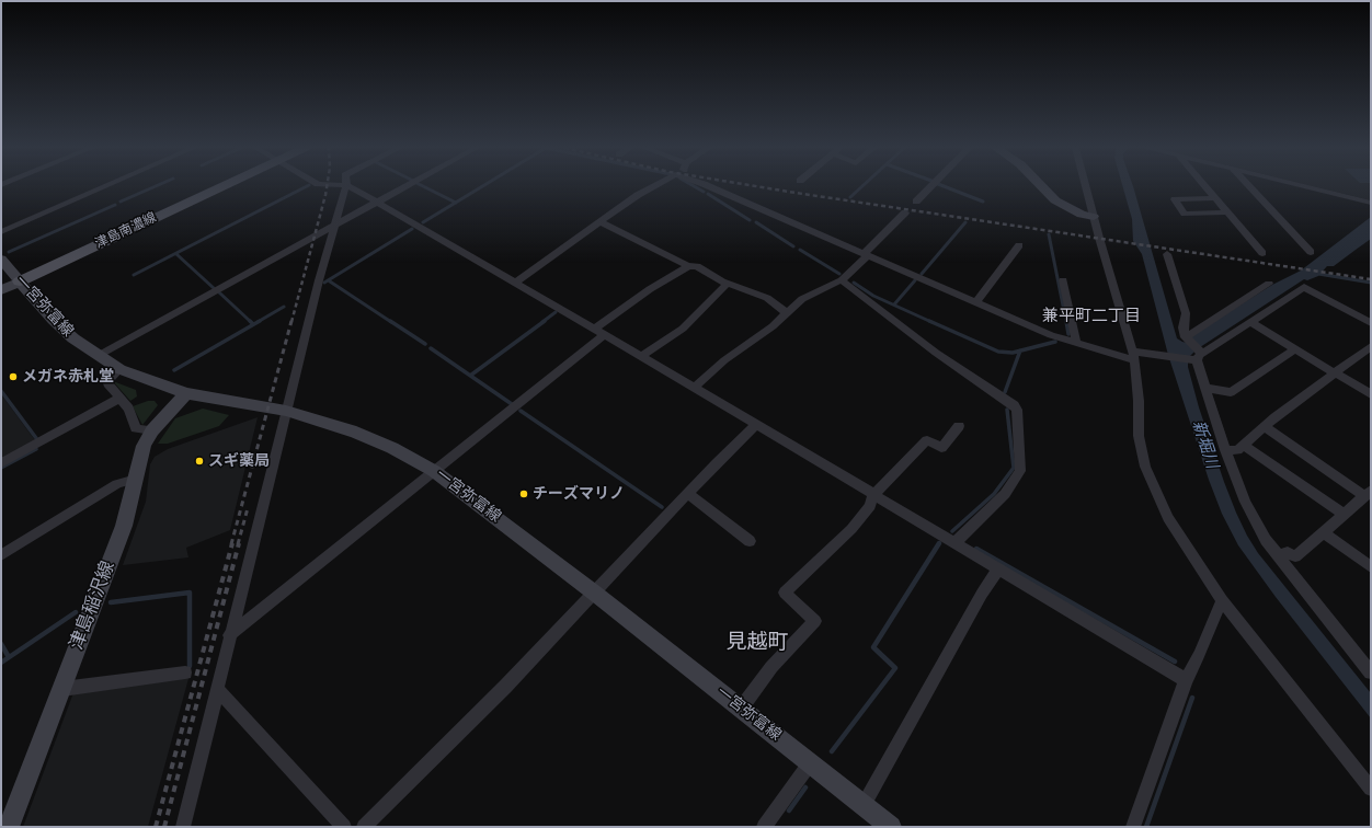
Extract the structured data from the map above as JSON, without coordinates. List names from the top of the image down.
{
  "streets": {
    "main road": ["津島南濃線", "一宮弥富線", "津島稲沢線"]
  },
  "crossings": [
    ["津島南濃線", "一宮弥富線"],
    ["一宮弥富線", "津島稲沢線"]
  ],
  "districts": ["兼平町二丁目", "見越町"],
  "water": ["新堀川"],
  "places": ["メガネ赤札堂", "スギ薬局", "チーズマリノ"]
}
